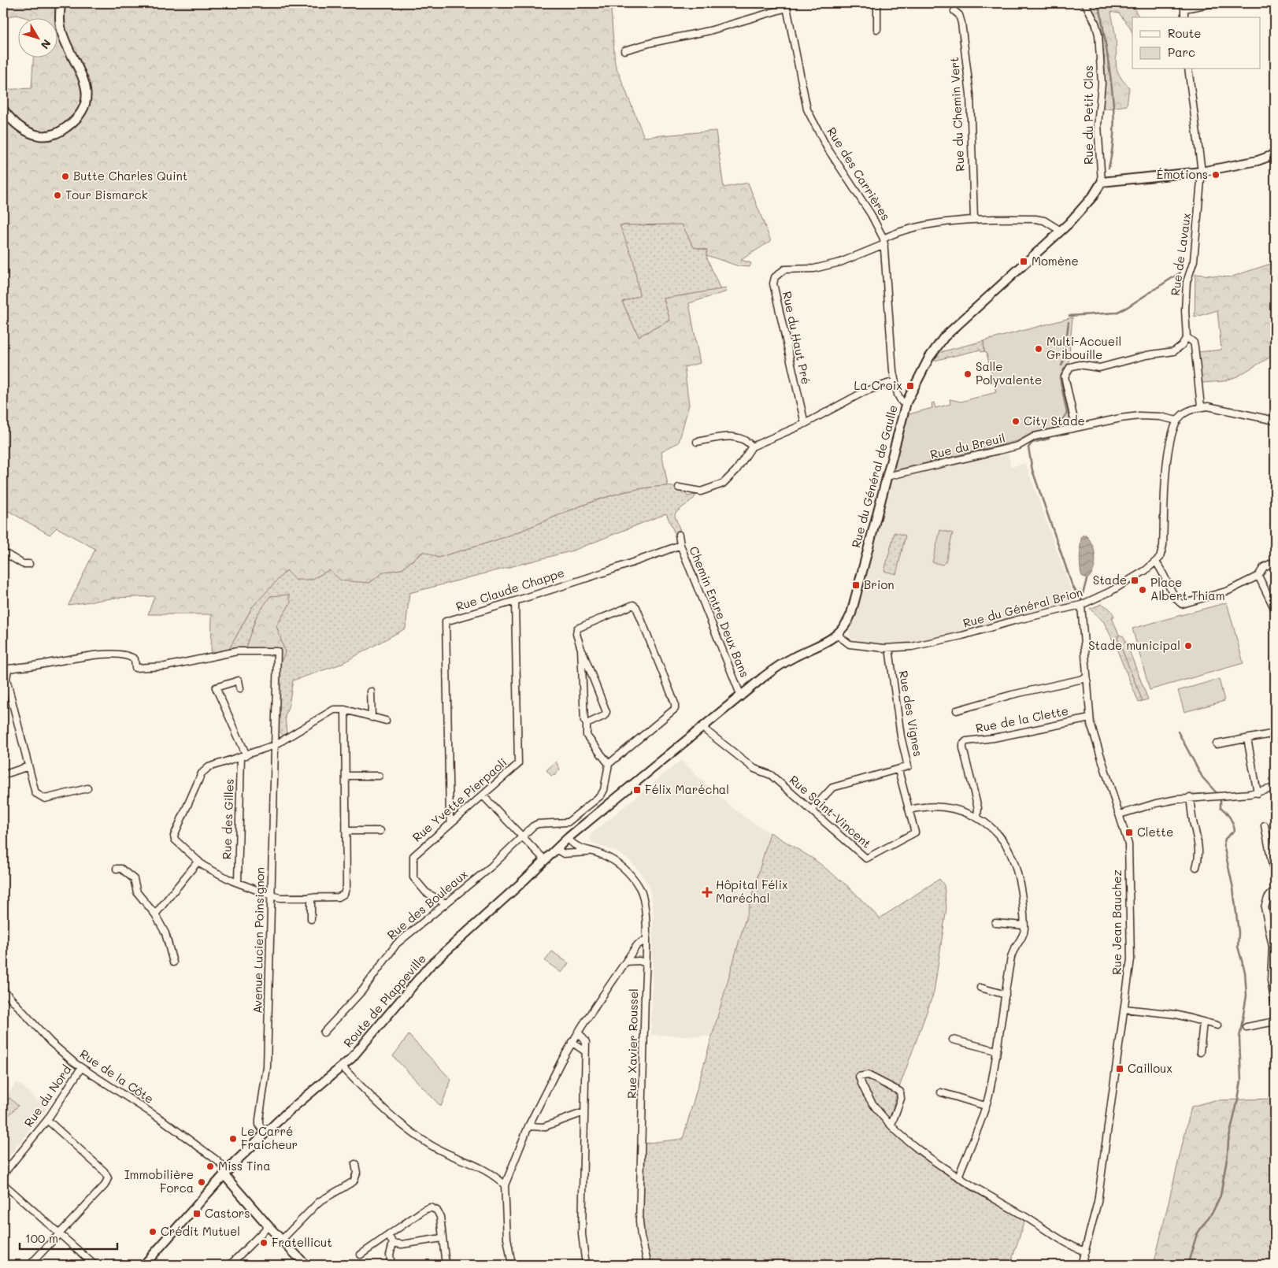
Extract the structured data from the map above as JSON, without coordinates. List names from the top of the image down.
{
  "streets": {
    "street": [
      "Rue du Chemin Vert",
      "Rue du Petit Clos",
      "Rue des Carrières",
      "Rue de Lavaux",
      "Rue du Haut Pré",
      "Rue du Breuil",
      "Rue du Général de Gaulle",
      "Rue Claude Chappe",
      "Rue du Général Brion",
      "Chemin Entre Deux Bans",
      "Rue des Vignes",
      "Rue de la Clette",
      "Rue Yvette Pierpaoli",
      "Rue Saint-Vincent",
      "Rue des Gilles",
      "Rue des Bouleaux",
      "Rue Jean Bauchez",
      "Avenue Lucien Poinsignon",
      "Route de Plappeville",
      "Rue Xavier Roussel",
      "Rue de la Côte",
      "Rue du Nord"
    ]
  },
  "crossings": [
    ["Rue du Chemin Vert", "Rue du Haut Pré"],
    ["Rue du Petit Clos", "Rue du Général de Gaulle"],
    ["Rue des Carrières", "Rue du Haut Pré"],
    ["Rue des Carrières", "Rue du Général de Gaulle"],
    ["Rue du Haut Pré", "Rue du Général de Gaulle"],
    ["Rue du Breuil", "Rue du Général de Gaulle"],
    ["Rue du Général de Gaulle", "Rue du Général Brion"],
    ["Rue du Général de Gaulle", "Chemin Entre Deux Bans"],
    ["Rue du Général de Gaulle", "Rue Saint-Vincent"],
    ["Rue du Général de Gaulle", "Route de Plappeville"],
    ["Rue Claude Chappe", "Chemin Entre Deux Bans"],
    ["Rue Claude Chappe", "Rue Yvette Pierpaoli"],
    ["Rue du Général Brion", "Rue des Vignes"],
    ["Rue du Général Brion", "Rue Jean Bauchez"],
    ["Rue des Vignes", "Rue Saint-Vincent"],
    ["Rue de la Clette", "Rue Jean Bauchez"],
    ["Rue Yvette Pierpaoli", "Rue des Bouleaux"],
    ["Avenue Lucien Poinsignon", "Route de Plappeville"],
    ["Route de Plappeville", "Rue Xavier Roussel"],
    ["Route de Plappeville", "Rue de la Côte"],
    ["Rue de la Côte", "Rue du Nord"]
  ],
  "places": {
    "other": [
      "Émotions",
      "Butte Charles Quint",
      "Tour Bismarck",
      "Multi-Accueil Gribouille",
      "Salle Polyvalente",
      "City Stade",
      "Place Albert Thiam",
      "Stade municipal",
      "Le Carré Fraicheur",
      "Miss Tina",
      "Immobilière Forca",
      "Crédit Mutuel",
      "Fratellicut"
    ],
    "transit": [
      "Momène",
      "La Croix",
      "Stade",
      "Brion",
      "Félix Maréchal",
      "Clette",
      "Cailloux",
      "Castors"
    ],
    "health": ["Hôpital Félix Maréchal"]
  },
  "legend": ["Route", "Parc"],
  "scale_bar": "100 m",
  "north": "bottom right"
}
